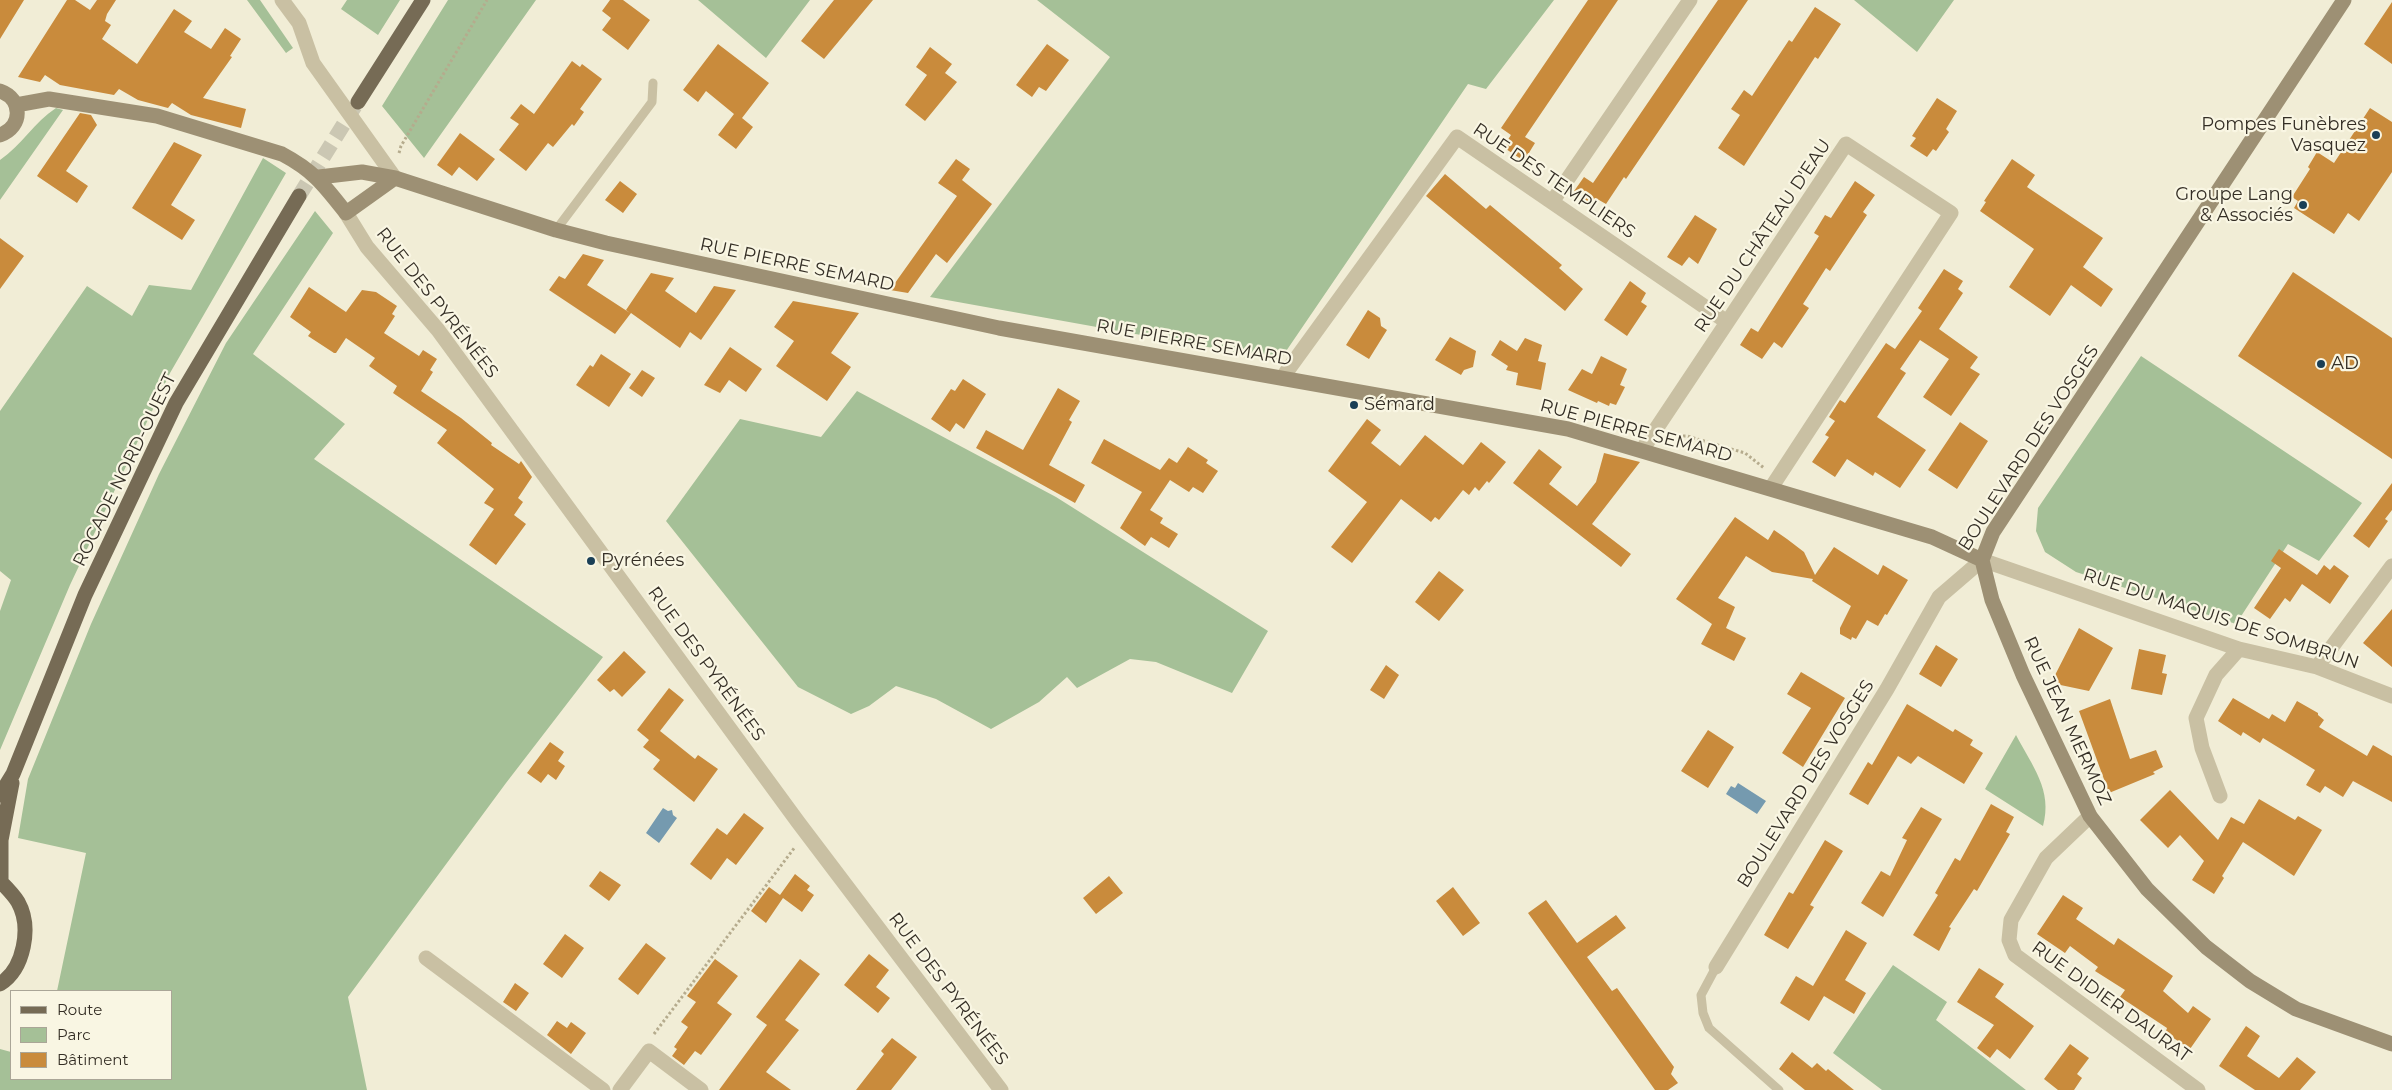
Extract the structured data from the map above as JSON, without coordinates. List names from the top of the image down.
{
  "streets": {
    "main road": [
      "RUE PIERRE SEMARD",
      "BOULEVARD DES VOSGES",
      "ROCADE NORD-OUEST",
      "RUE JEAN MERMOZ"
    ],
    "street": [
      "RUE DES TEMPLIERS",
      "RUE DU CHÂTEAU D'EAU",
      "RUE DES PYRÉNÉES",
      "RUE DU MAQUIS DE SOMBRUN",
      "RUE DIDIER DAURAT"
    ]
  },
  "crossings": [
    ["RUE DES TEMPLIERS", "RUE DU CHÂTEAU D'EAU"],
    ["RUE DES TEMPLIERS", "RUE PIERRE SEMARD"],
    ["RUE DU CHÂTEAU D'EAU", "RUE PIERRE SEMARD"],
    ["RUE PIERRE SEMARD", "BOULEVARD DES VOSGES"],
    ["RUE PIERRE SEMARD", "RUE DU MAQUIS DE SOMBRUN"],
    ["RUE PIERRE SEMARD", "RUE JEAN MERMOZ"],
    ["BOULEVARD DES VOSGES", "RUE DU MAQUIS DE SOMBRUN"],
    ["BOULEVARD DES VOSGES", "RUE JEAN MERMOZ"],
    ["RUE DU MAQUIS DE SOMBRUN", "RUE JEAN MERMOZ"],
    ["RUE JEAN MERMOZ", "RUE DIDIER DAURAT"]
  ],
  "places": [
    "Pompes Funèbres Vasquez",
    "Groupe Lang & Associés",
    "AD",
    "Sémard",
    "Pyrénées"
  ],
  "legend": ["Route", "Parc", "Bâtiment"]
}
